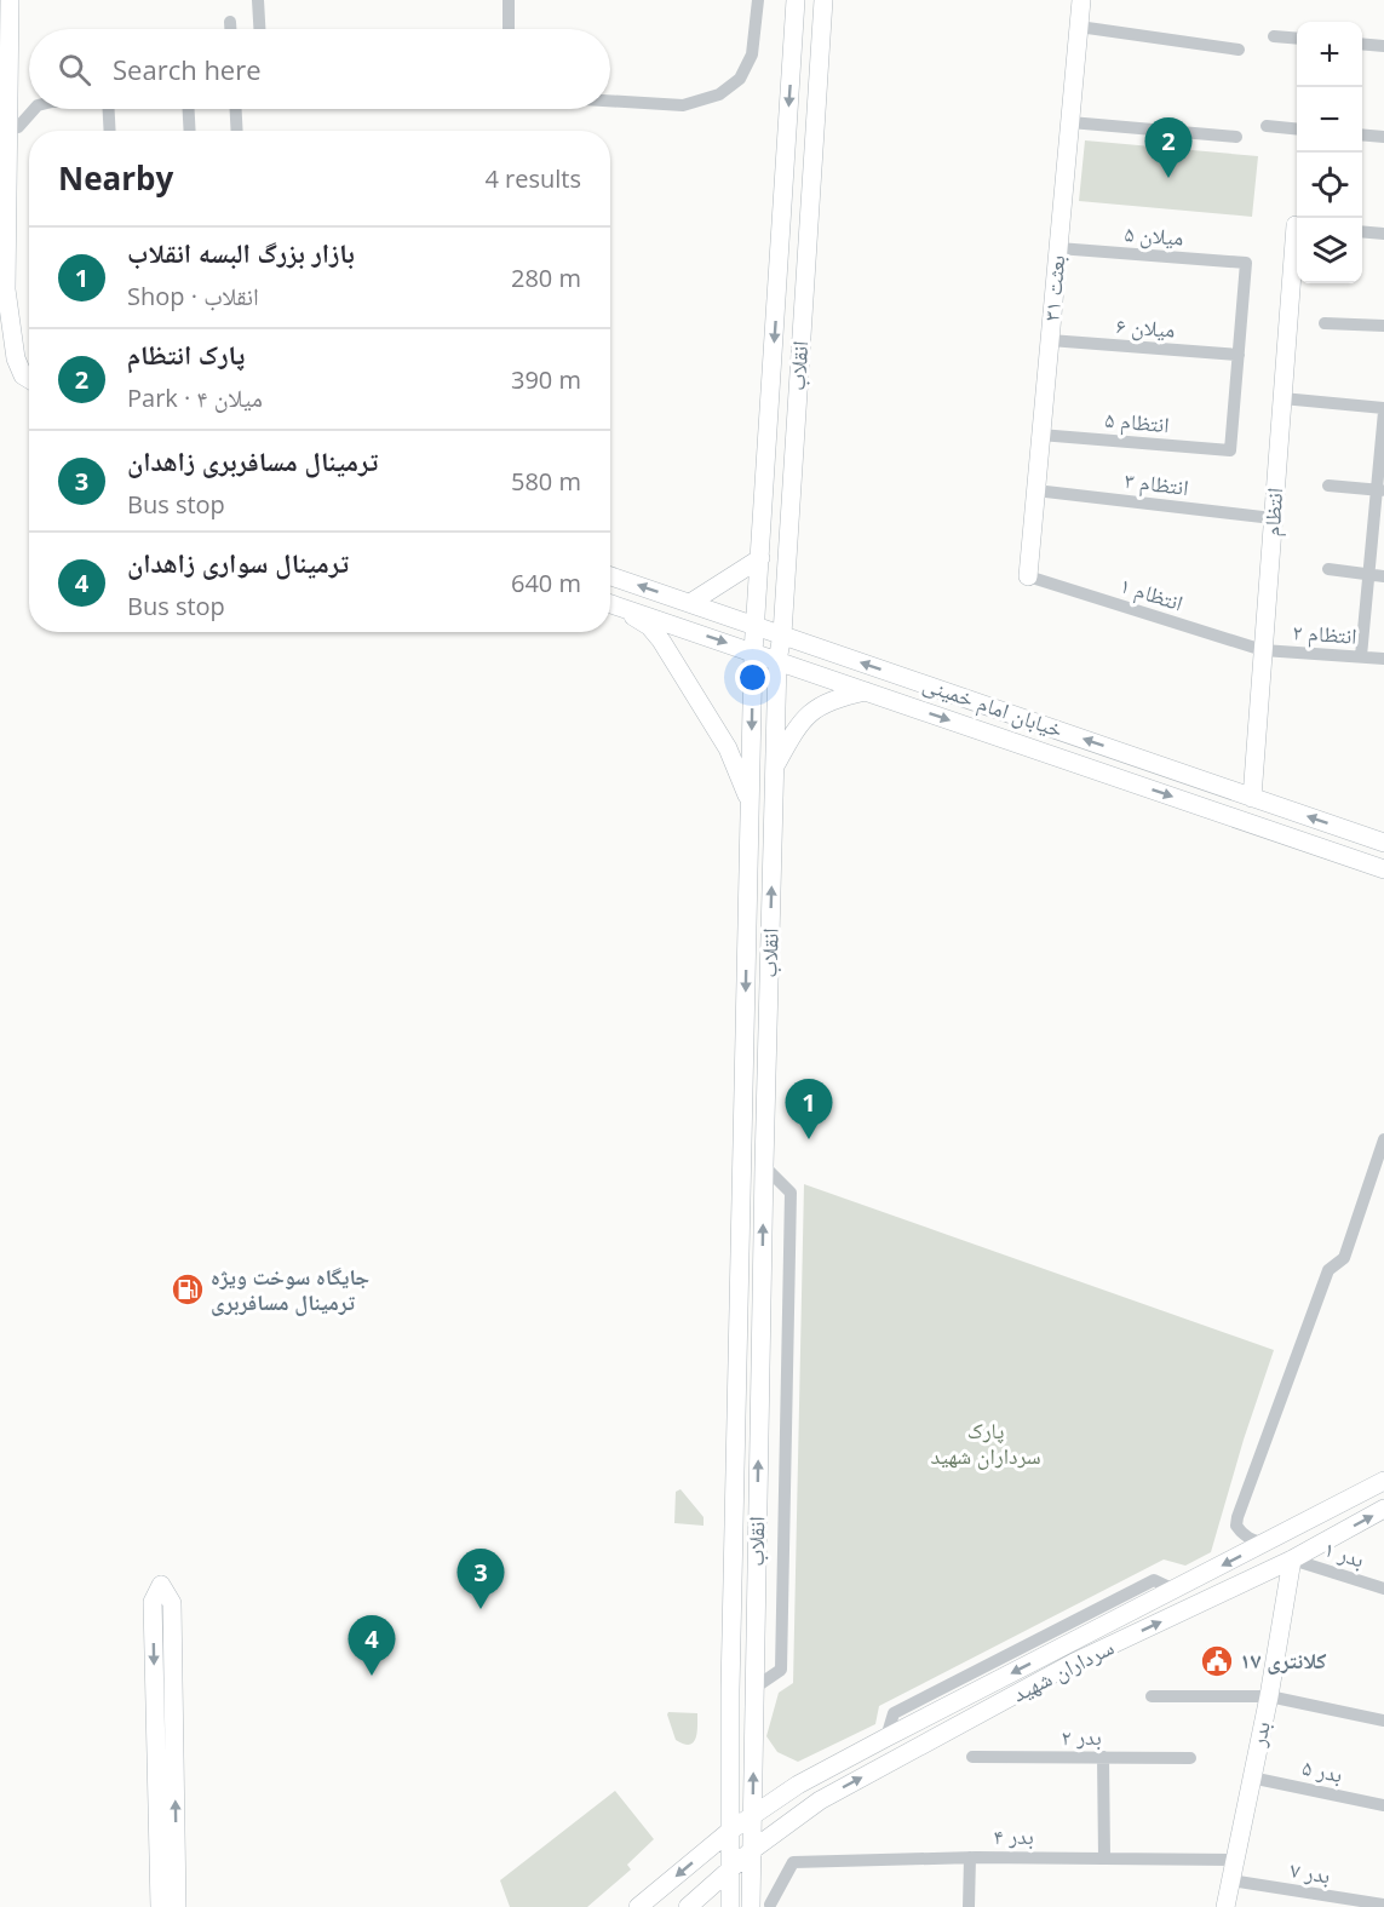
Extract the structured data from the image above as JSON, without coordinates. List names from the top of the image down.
{
  "streets": {
    "main road": [
      "بعثت ۳۱",
      "انقلاب",
      "انتظام",
      "خیابان امام خمینی",
      "سرداران شهید",
      "بدر"
    ],
    "street": [
      "میلان ۵",
      "میلان ۶",
      "انتظام ۵",
      "انتظام ۳",
      "انتظام ۱",
      "انتظام ۲",
      "بدر ۱",
      "بدر ۲",
      "بدر ۵",
      "بدر ۴",
      "بدر ۷"
    ]
  },
  "crossings": [
    ["میلان ۵", "بعثت ۳۱"],
    ["میلان ۵", "میلان ۶"],
    ["میلان ۵", "انتظام ۵"],
    ["بعثت ۳۱", "میلان ۶"],
    ["بعثت ۳۱", "انتظام ۵"],
    ["بعثت ۳۱", "انتظام ۳"],
    ["بعثت ۳۱", "انتظام ۱"],
    ["میلان ۶", "انتظام ۵"],
    ["انقلاب", "خیابان امام خمینی"],
    ["انقلاب", "سرداران شهید"],
    ["انقلاب", "بدر ۴"],
    ["انتظام ۳", "انتظام"],
    ["انتظام", "انتظام ۱"],
    ["انتظام", "انتظام ۲"],
    ["انتظام", "خیابان امام خمینی"],
    ["انتظام ۱", "انتظام ۲"],
    ["بدر ۱", "سرداران شهید"],
    ["بدر ۱", "بدر"],
    ["سرداران شهید", "بدر"],
    ["بدر", "بدر ۵"],
    ["بدر", "بدر ۴"],
    ["بدر", "بدر ۷"]
  ],
  "parks": ["پارک سرداران شهید"],
  "places": {
    "fuel station": ["جایگاه سوخت ویژه ترمینال مسافربری"],
    "public building": ["کلانتری ۱۷"]
  },
  "page": {
    "map_buttons": ["+", "−"],
    "search": "Search here",
    "pins": [
      "2",
      "1",
      "3",
      "4"
    ],
    "heading": ["Nearby", "4 results"],
    "list": [
      {
        "mark": "1",
        "name": "بازار بزرگ البسه انقلاب",
        "note": "Shop · انقلاب",
        "value": "280 m"
      },
      {
        "mark": "2",
        "name": "پارک انتظام",
        "note": "Park · میلان ۴",
        "value": "390 m"
      },
      {
        "mark": "3",
        "name": "ترمینال مسافربری زاهدان",
        "note": "Bus stop",
        "value": "580 m"
      },
      {
        "mark": "4",
        "name": "ترمینال سواری زاهدان",
        "note": "Bus stop",
        "value": "640 m"
      }
    ]
  }
}
